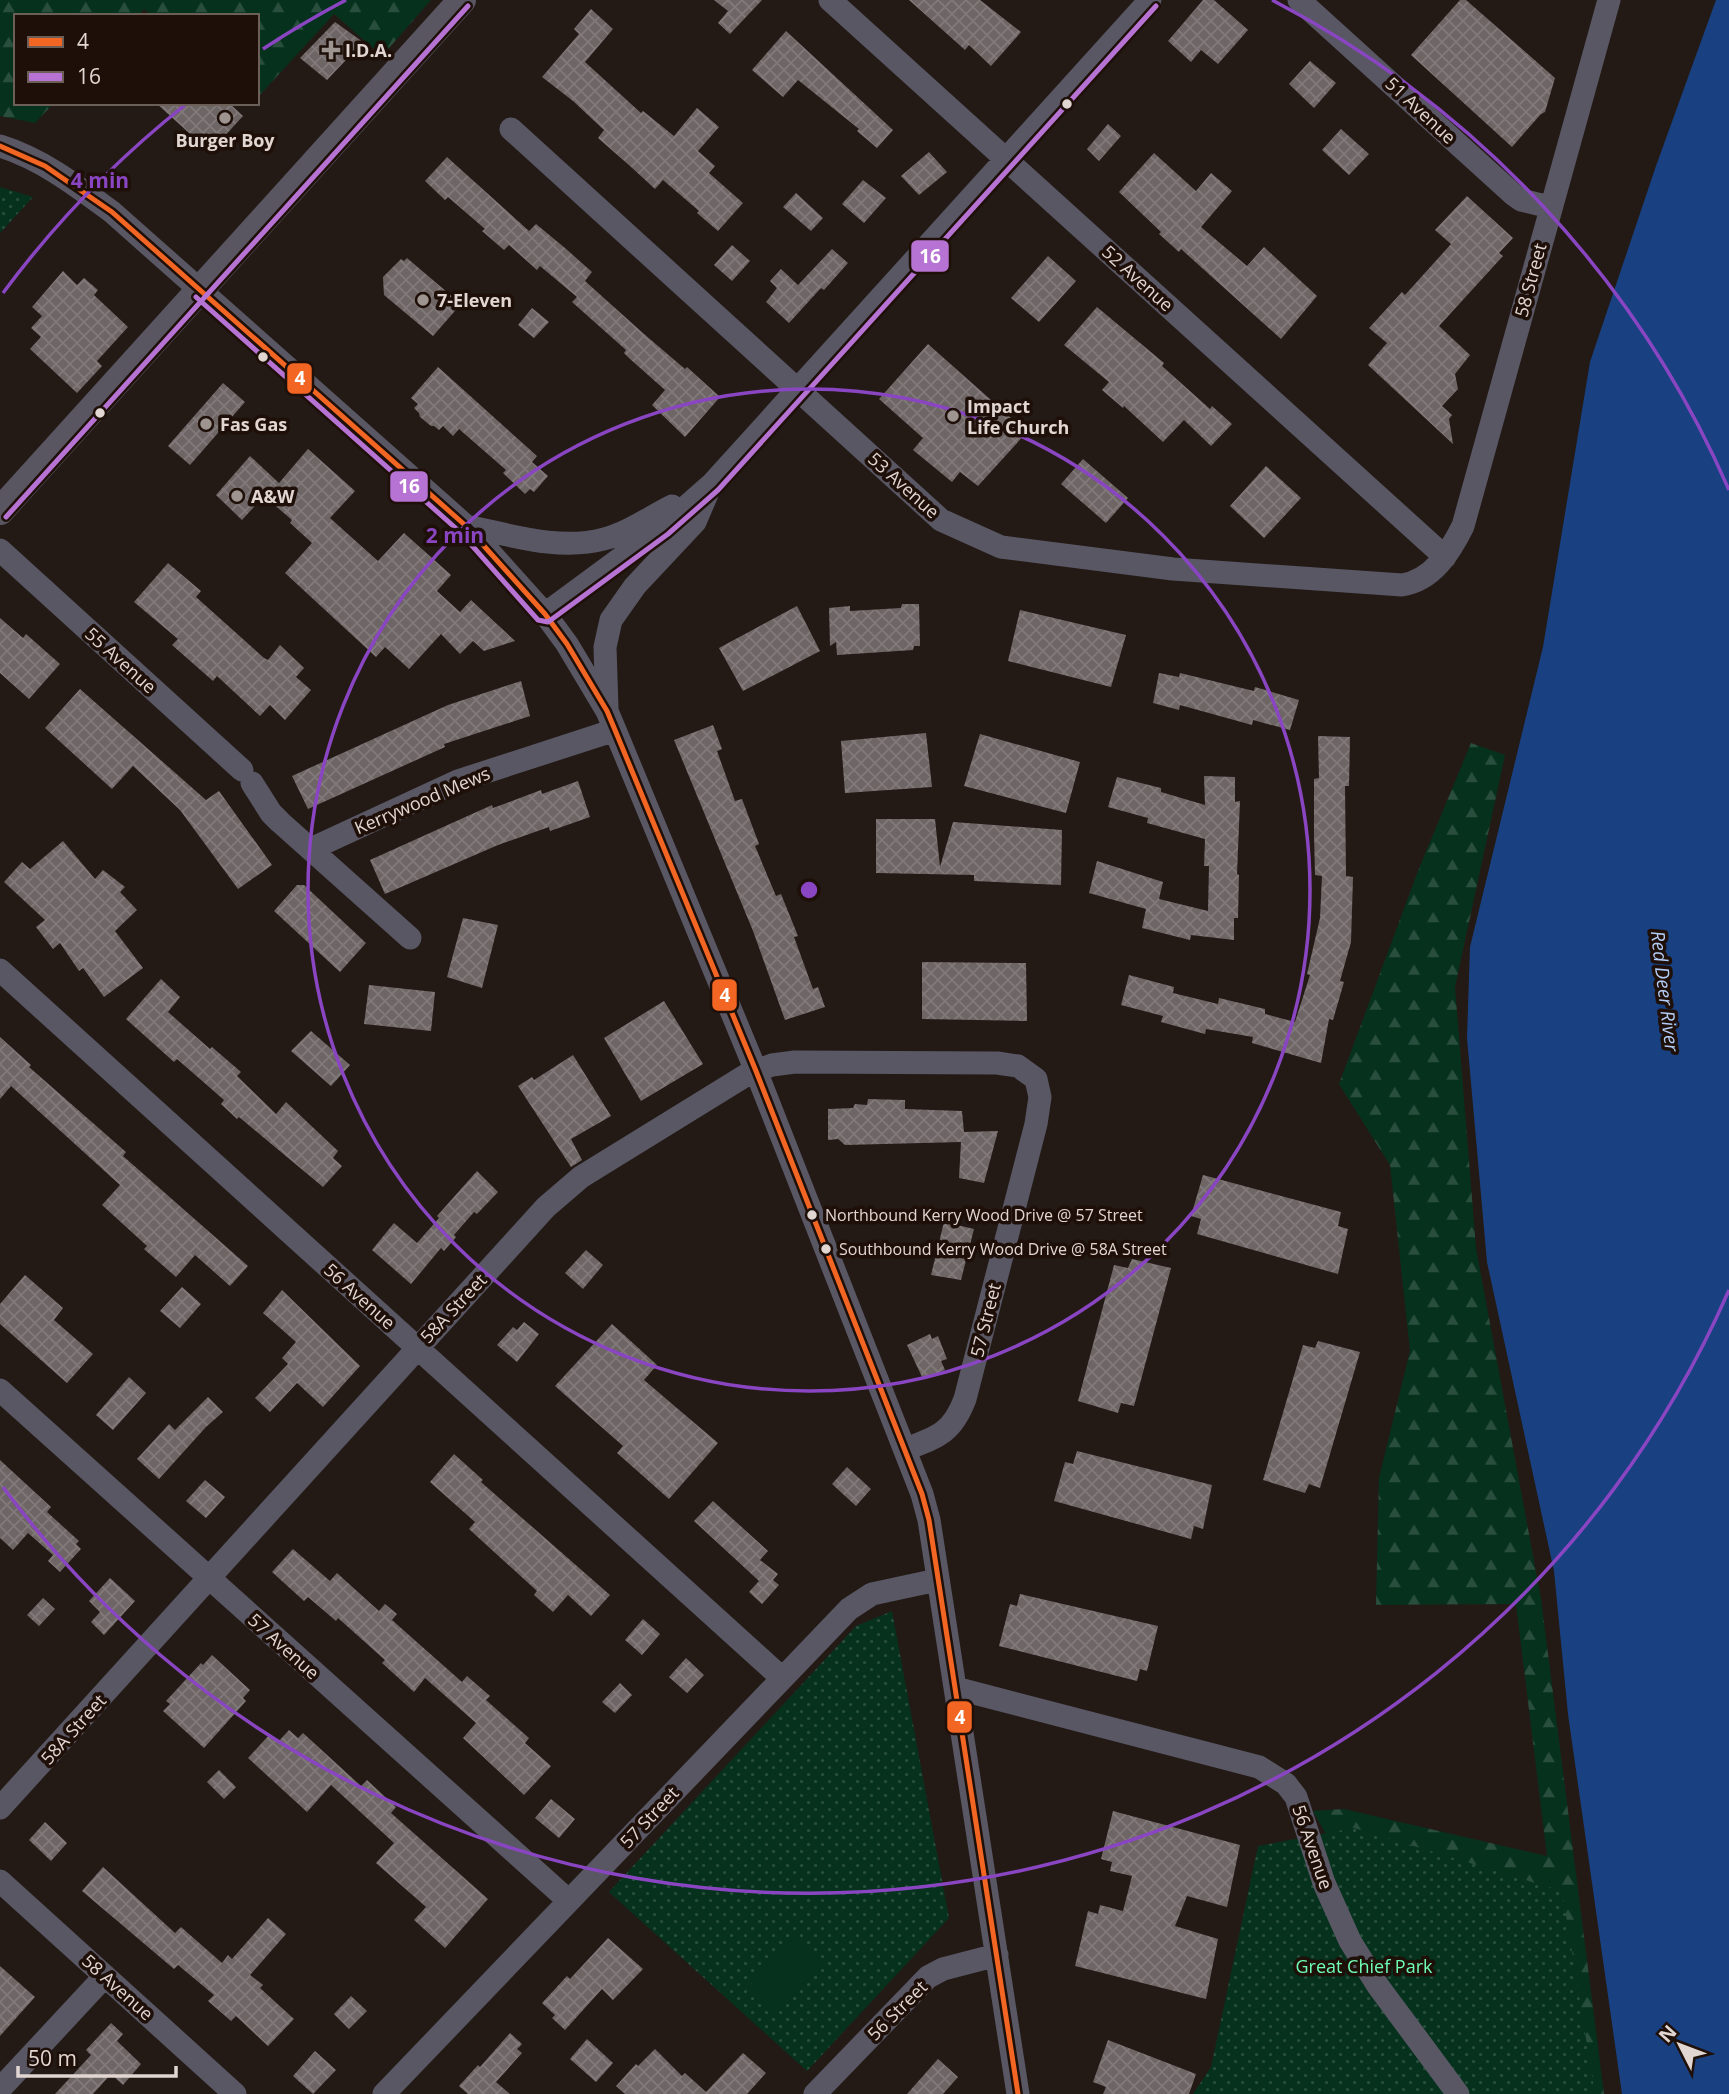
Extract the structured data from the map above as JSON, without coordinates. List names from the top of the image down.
{
  "streets": {
    "street": [
      "51 Avenue",
      "52 Avenue",
      "58 Street",
      "53 Avenue",
      "55 Avenue",
      "Kerrywood Mews",
      "56 Avenue",
      "58A Street",
      "57 Street",
      "57 Avenue",
      "58 Avenue",
      "56 Street"
    ]
  },
  "crossings": [
    ["51 Avenue", "58 Street"],
    ["52 Avenue", "58 Street"],
    ["52 Avenue", "53 Avenue"],
    ["58 Street", "53 Avenue"],
    ["55 Avenue", "Kerrywood Mews"],
    ["56 Avenue", "58A Street"],
    ["56 Avenue", "57 Street"],
    ["58A Street", "57 Street"],
    ["58A Street", "57 Avenue"],
    ["57 Street", "57 Avenue"]
  ],
  "water": ["Red Deer River"],
  "parks": ["Great Chief Park"],
  "places": {
    "health": ["I.D.A."],
    "other": [
      "Burger Boy",
      "7-Eleven",
      "Impact Life Church",
      "Fas Gas",
      "A&W",
      "Northbound Kerry Wood Drive @ 57 Street",
      "Southbound Kerry Wood Drive @ 58A Street"
    ]
  },
  "lines": ["transit line 16", "transit line 4"],
  "legend": ["4", "16"],
  "scale_bar": "50 m",
  "north": "top left",
  "rings": ["4 min", "2 min"]
}
